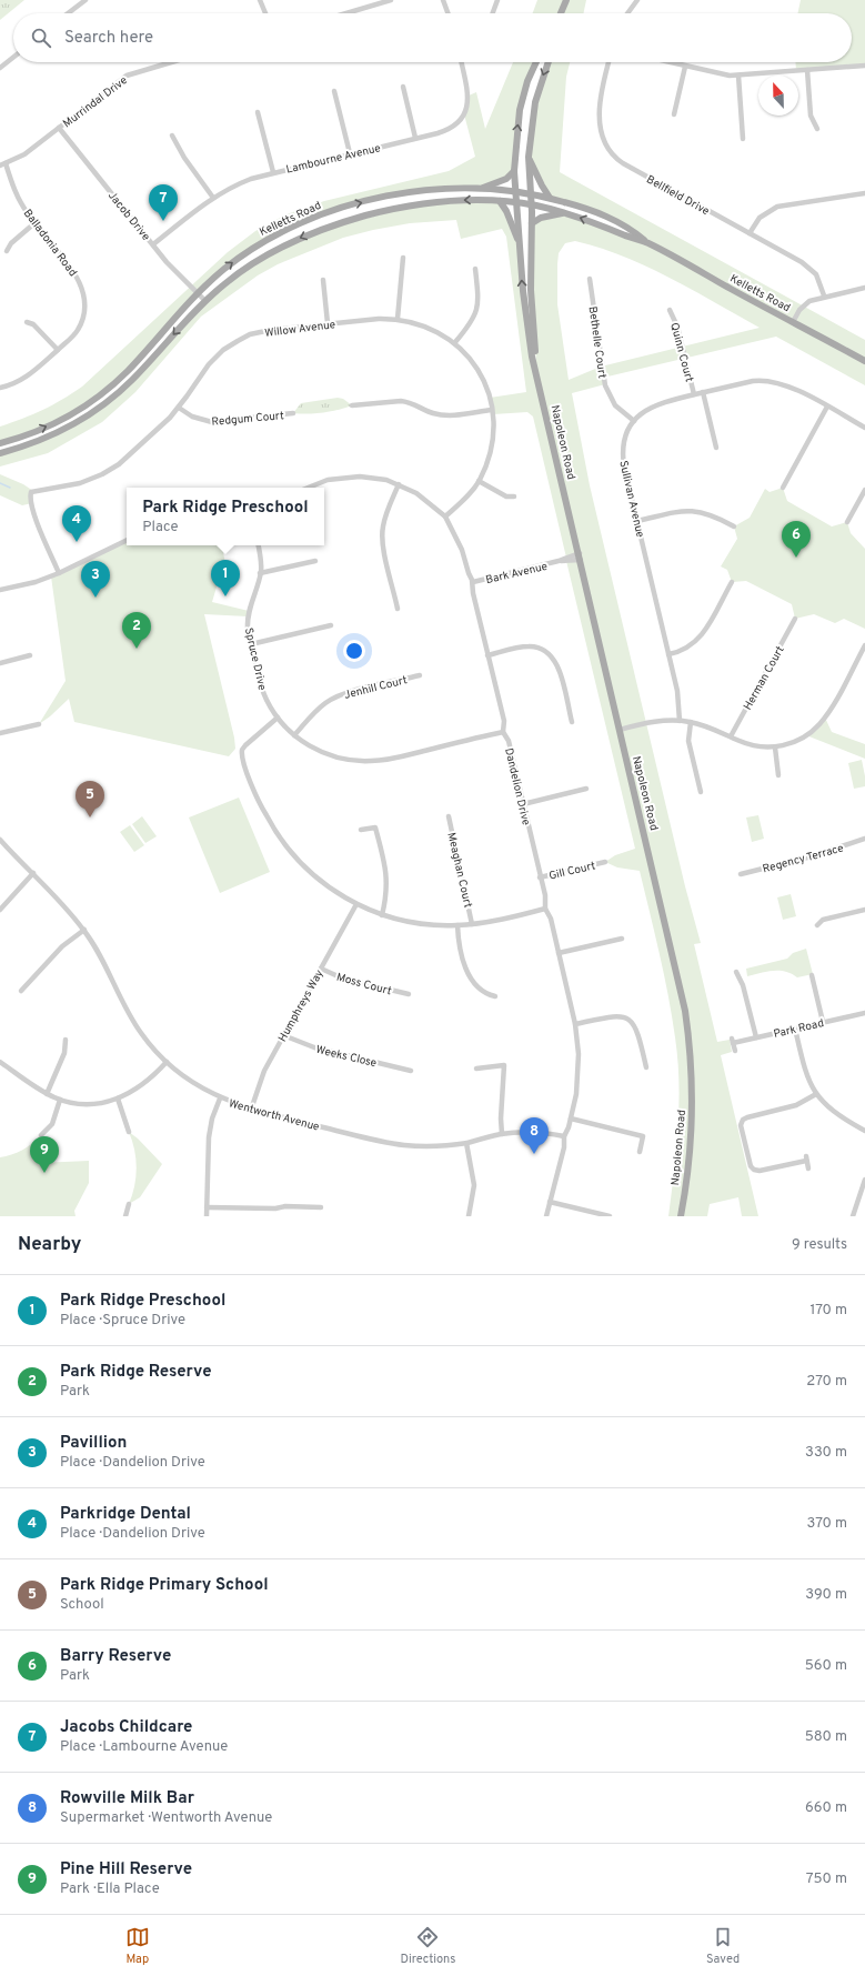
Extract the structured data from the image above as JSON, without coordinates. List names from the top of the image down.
{
  "streets": {
    "main road": ["Kelletts Road", "Napoleon Road"],
    "street": [
      "Murrindal Drive",
      "Lambourne Avenue",
      "Bellfield Drive",
      "Jacob Drive",
      "Balladonia Road",
      "Willow Avenue",
      "Bethelle Court",
      "Quinn Court",
      "Redgum Court",
      "Sullivan Avenue",
      "Bark Avenue",
      "Spruce Drive",
      "Herman Court",
      "Jenhill Court",
      "Dandelion Drive",
      "Regency Terrace",
      "Meaghan Court",
      "Gill Court",
      "Moss Court",
      "Humphreys Way",
      "Park Road",
      "Weeks Close",
      "Wentworth Avenue"
    ]
  },
  "crossings": [
    ["Murrindal Drive", "Jacob Drive"],
    ["Murrindal Drive", "Balladonia Road"],
    ["Lambourne Avenue", "Jacob Drive"],
    ["Jacob Drive", "Kelletts Road"],
    ["Kelletts Road", "Napoleon Road"],
    ["Willow Avenue", "Redgum Court"],
    ["Willow Avenue", "Dandelion Drive"],
    ["Bethelle Court", "Sullivan Avenue"],
    ["Quinn Court", "Sullivan Avenue"],
    ["Napoleon Road", "Bark Avenue"],
    ["Bark Avenue", "Dandelion Drive"],
    ["Spruce Drive", "Jenhill Court"],
    ["Spruce Drive", "Dandelion Drive"],
    ["Dandelion Drive", "Gill Court"],
    ["Dandelion Drive", "Wentworth Avenue"],
    ["Moss Court", "Humphreys Way"],
    ["Humphreys Way", "Weeks Close"],
    ["Humphreys Way", "Wentworth Avenue"]
  ],
  "north": "top",
  "page": {
    "search": "Search here",
    "pins": [
      "7",
      "4",
      "6",
      "1",
      "3",
      "2",
      "5",
      "8",
      "9"
    ],
    "popup": ["Park Ridge Preschool", "Place"],
    "heading": ["Nearby", "9 results"],
    "list": [
      {
        "mark": "1",
        "name": "Park Ridge Preschool",
        "note": "Place · Spruce Drive",
        "value": "170 m"
      },
      {
        "mark": "2",
        "name": "Park Ridge Reserve",
        "note": "Park",
        "value": "270 m"
      },
      {
        "mark": "3",
        "name": "Pavillion",
        "note": "Place · Dandelion Drive",
        "value": "330 m"
      },
      {
        "mark": "4",
        "name": "Parkridge Dental",
        "note": "Place · Dandelion Drive",
        "value": "370 m"
      },
      {
        "mark": "5",
        "name": "Park Ridge Primary School",
        "note": "School",
        "value": "390 m"
      },
      {
        "mark": "6",
        "name": "Barry Reserve",
        "note": "Park",
        "value": "560 m"
      },
      {
        "mark": "7",
        "name": "Jacobs Childcare",
        "note": "Place · Lambourne Avenue",
        "value": "580 m"
      },
      {
        "mark": "8",
        "name": "Rowville Milk Bar",
        "note": "Supermarket · Wentworth Avenue",
        "value": "660 m"
      },
      {
        "mark": "9",
        "name": "Pine Hill Reserve",
        "note": "Park · Ella Place",
        "value": "750 m"
      }
    ],
    "nav": ["Map", "Directions", "Saved"]
  }
}
